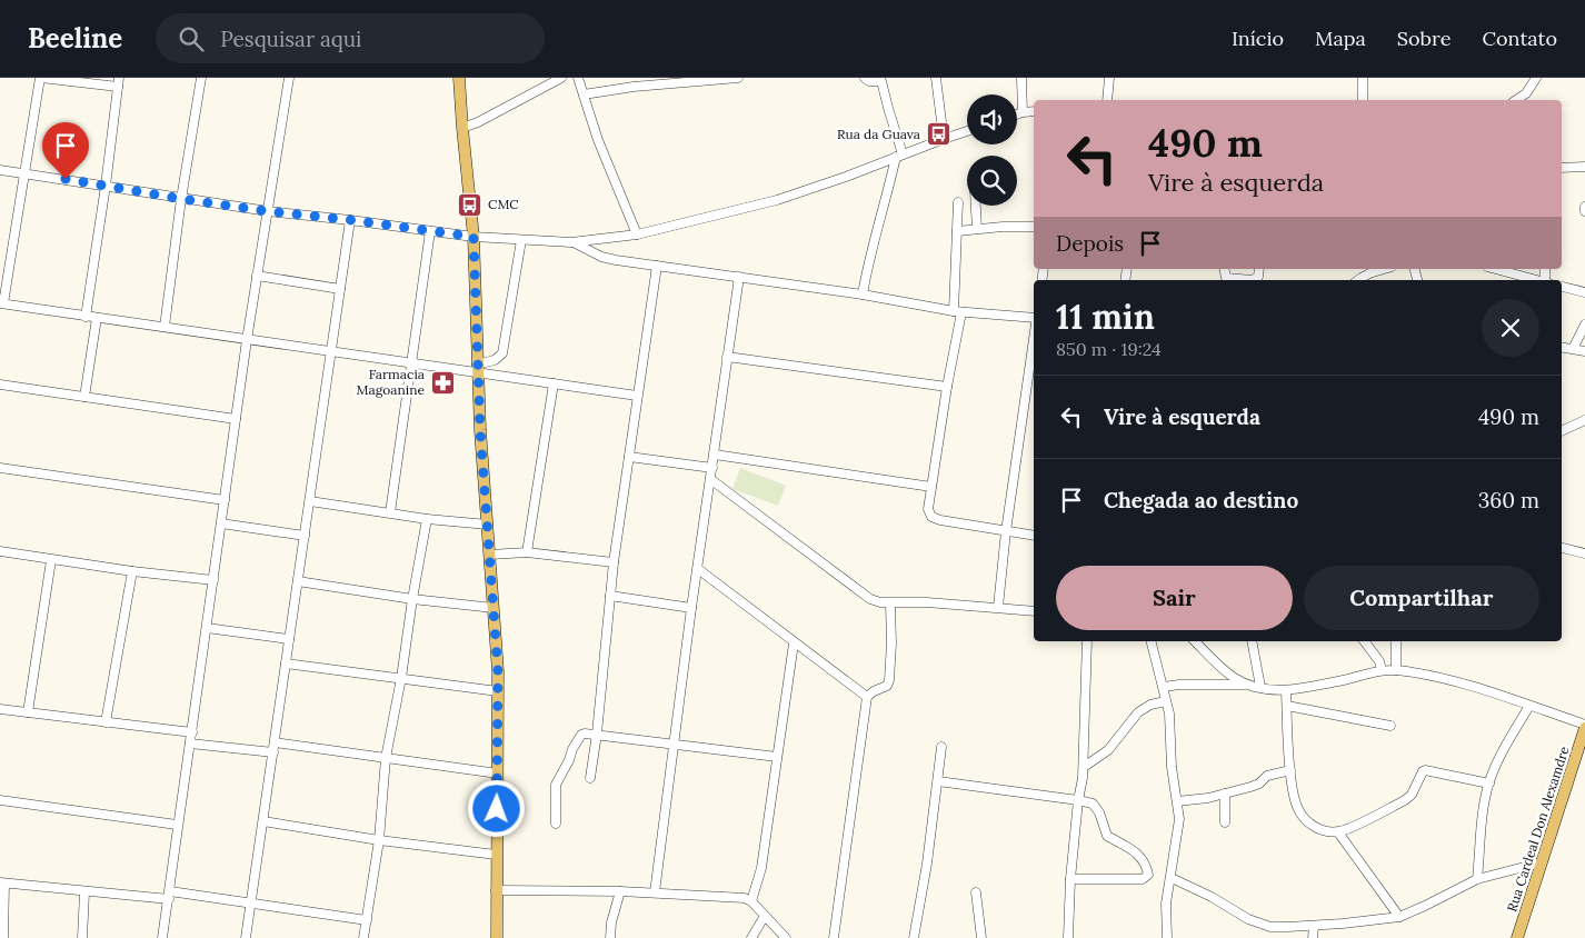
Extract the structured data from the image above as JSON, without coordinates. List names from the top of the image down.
{
  "streets": {
    "main road": ["Rua Cardeal Don Alexamdre"]
  },
  "places": {
    "bus stop": ["Rua da Guava", "CMC"],
    "pharmacy": ["Farmacia Magoanine"]
  },
  "page": {
    "header": "Beeline",
    "search": "Pesquisar aqui",
    "nav": [
      "Início",
      "Mapa",
      "Sobre",
      "Contato"
    ],
    "turn": ["490 m", "Vire à esquerda"],
    "then": "Depois",
    "heading": ["11 min", "850 m · 19:24"],
    "list": [
      {
        "name": "Vire à esquerda",
        "value": "490 m"
      },
      {
        "name": "Chegada ao destino",
        "value": "360 m"
      }
    ],
    "buttons": ["Sair", "Compartilhar"]
  }
}
